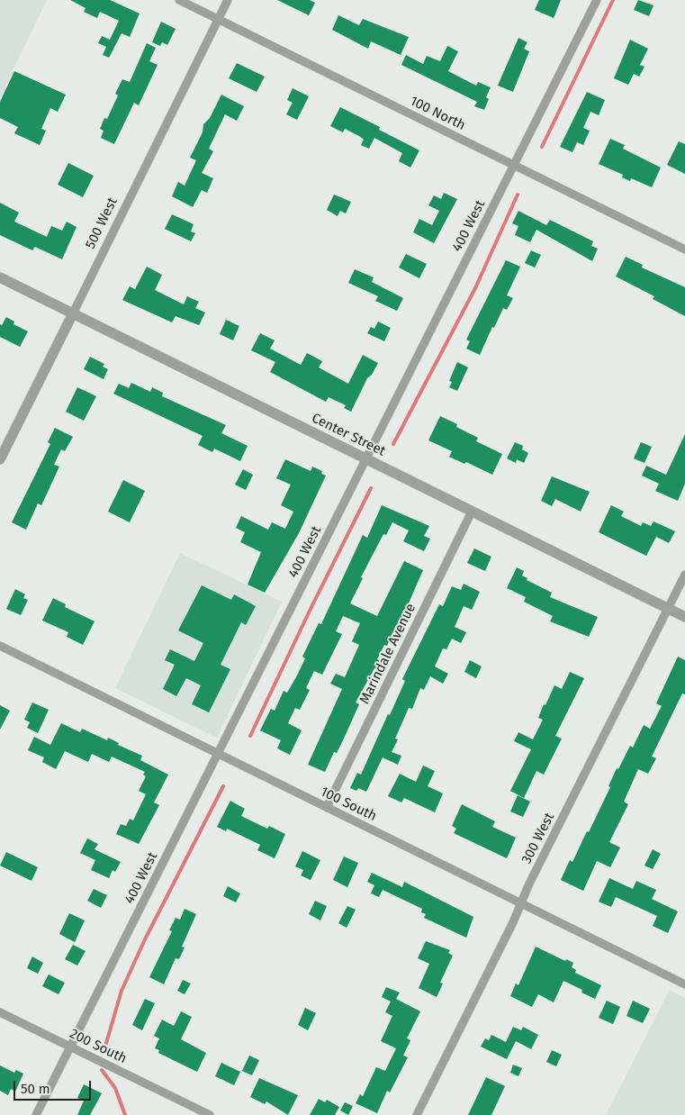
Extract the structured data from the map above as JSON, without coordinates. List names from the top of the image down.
{
  "streets": {
    "street": [
      "100 North",
      "500 West",
      "400 West",
      "Center Street",
      "Marindale Avenue",
      "100 South",
      "300 West",
      "200 South"
    ]
  },
  "crossings": [
    ["100 North", "500 West"],
    ["100 North", "400 West"],
    ["500 West", "Center Street"],
    ["400 West", "Center Street"],
    ["400 West", "100 South"],
    ["400 West", "200 South"],
    ["Center Street", "Marindale Avenue"],
    ["Center Street", "300 West"],
    ["Marindale Avenue", "100 South"],
    ["100 South", "300 West"]
  ],
  "scale_bar": "50 m"
}
